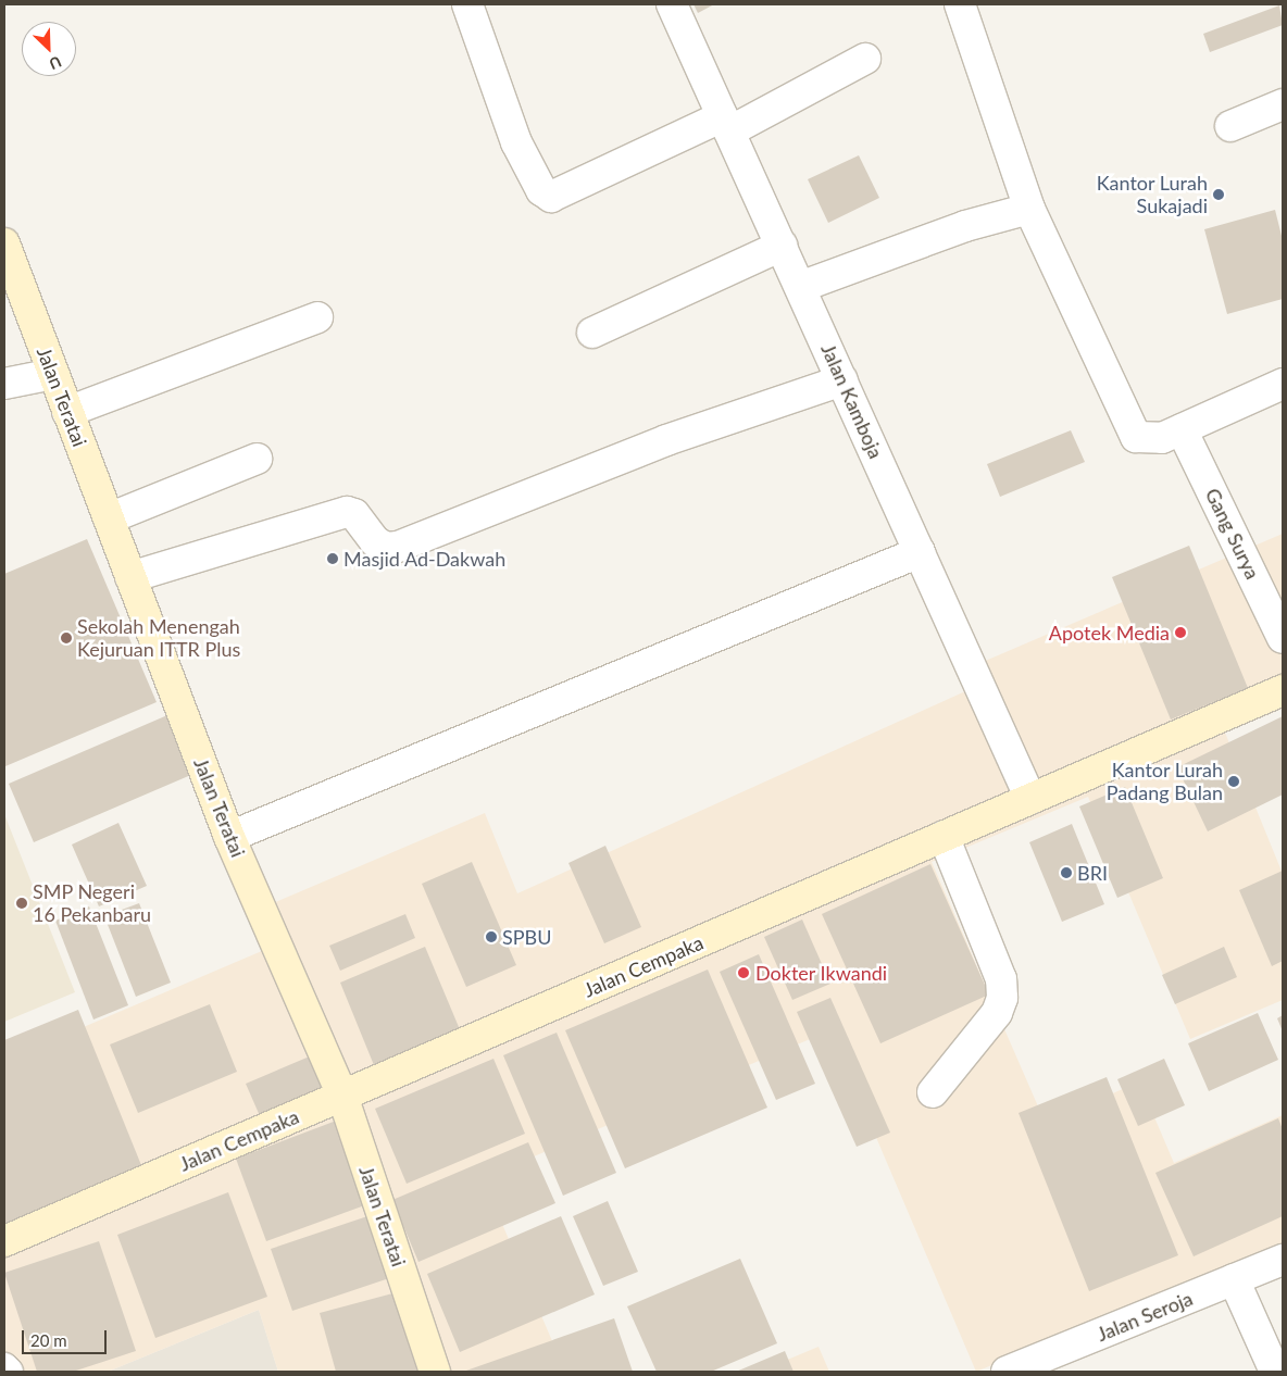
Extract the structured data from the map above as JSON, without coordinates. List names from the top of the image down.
{
  "streets": {
    "street": [
      "Jalan Teratai",
      "Jalan Kamboja",
      "Gang Surya",
      "Jalan Cempaka",
      "Jalan Seroja"
    ]
  },
  "crossings": [
    ["Jalan Teratai", "Jalan Cempaka"],
    ["Jalan Kamboja", "Jalan Cempaka"]
  ],
  "places": [
    "Kantor Lurah Sukajadi",
    "Masjid Ad-Dakwah",
    "Apotek Media",
    "Sekolah Menengah Kejuruan ITTR Plus",
    "Kantor Lurah Padang Bulan",
    "BRI",
    "SMP Negeri 16 Pekanbaru",
    "SPBU",
    "Dokter Ikwandi"
  ],
  "scale_bar": "20 m",
  "north": "bottom right"
}
